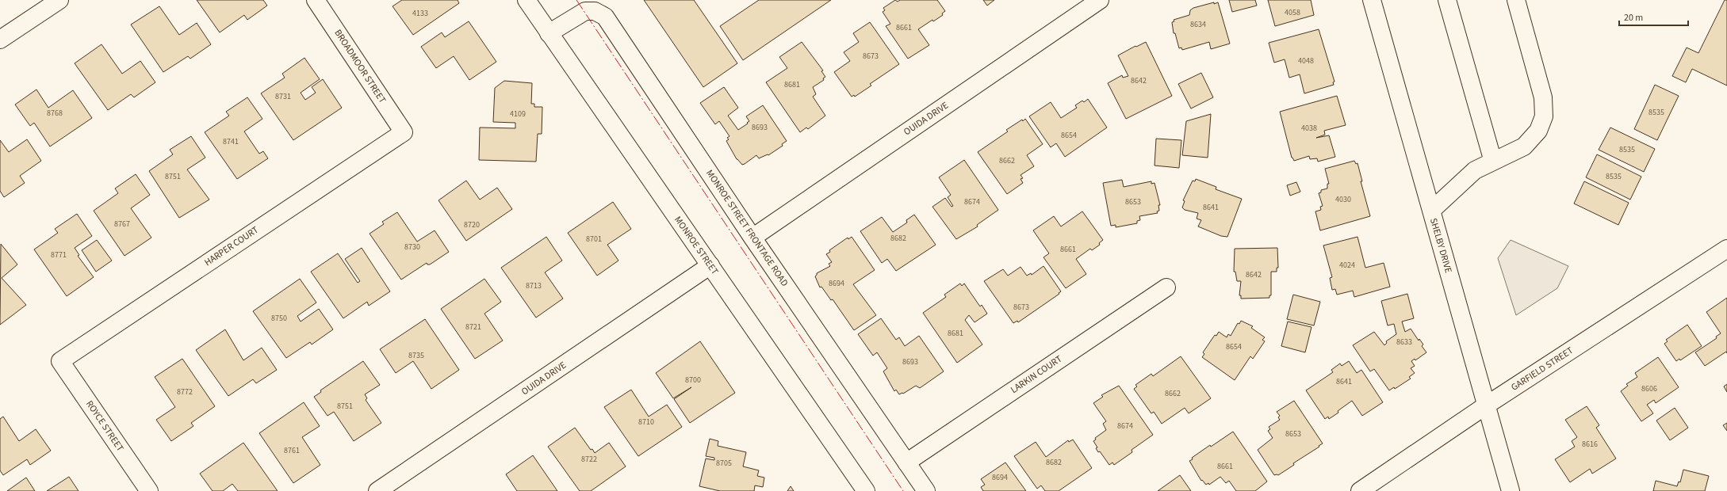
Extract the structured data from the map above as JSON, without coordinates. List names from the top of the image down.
{
  "streets": {
    "street": [
      "BROADMOOR STREET",
      "OUIDA DRIVE",
      "MONROE STREET FRONTAGE ROAD",
      "MONROE STREET",
      "SHELBY DRIVE",
      "HARPER COURT",
      "GARFIELD STREET",
      "LARKIN COURT",
      "ROYCE STREET"
    ]
  },
  "crossings": [
    ["BROADMOOR STREET", "HARPER COURT"],
    ["OUIDA DRIVE", "MONROE STREET FRONTAGE ROAD"],
    ["OUIDA DRIVE", "MONROE STREET"],
    ["MONROE STREET FRONTAGE ROAD", "MONROE STREET"],
    ["MONROE STREET FRONTAGE ROAD", "LARKIN COURT"],
    ["SHELBY DRIVE", "GARFIELD STREET"],
    ["HARPER COURT", "ROYCE STREET"]
  ],
  "house_numbers": [
    "4058",
    "4133",
    "8634",
    "8661",
    "8673",
    "4048",
    "8642",
    "8681",
    "8731",
    "8535",
    "8768",
    "4109",
    "8693",
    "4038",
    "8654",
    "8741",
    "8535",
    "8662",
    "8751",
    "8535",
    "4030",
    "8674",
    "8653",
    "8641",
    "8767",
    "8720",
    "8682",
    "8701",
    "8730",
    "8661",
    "8771",
    "4024",
    "8642",
    "8694",
    "8713",
    "8673",
    "8750",
    "8721",
    "8681",
    "8633",
    "8654",
    "8735",
    "8693",
    "8700",
    "8641",
    "8606",
    "8772",
    "8662",
    "8751",
    "8710",
    "8674",
    "8653",
    "8616",
    "8761",
    "8722",
    "8682",
    "8705",
    "8661",
    "8694"
  ],
  "scale_bar": "20 m"
}
